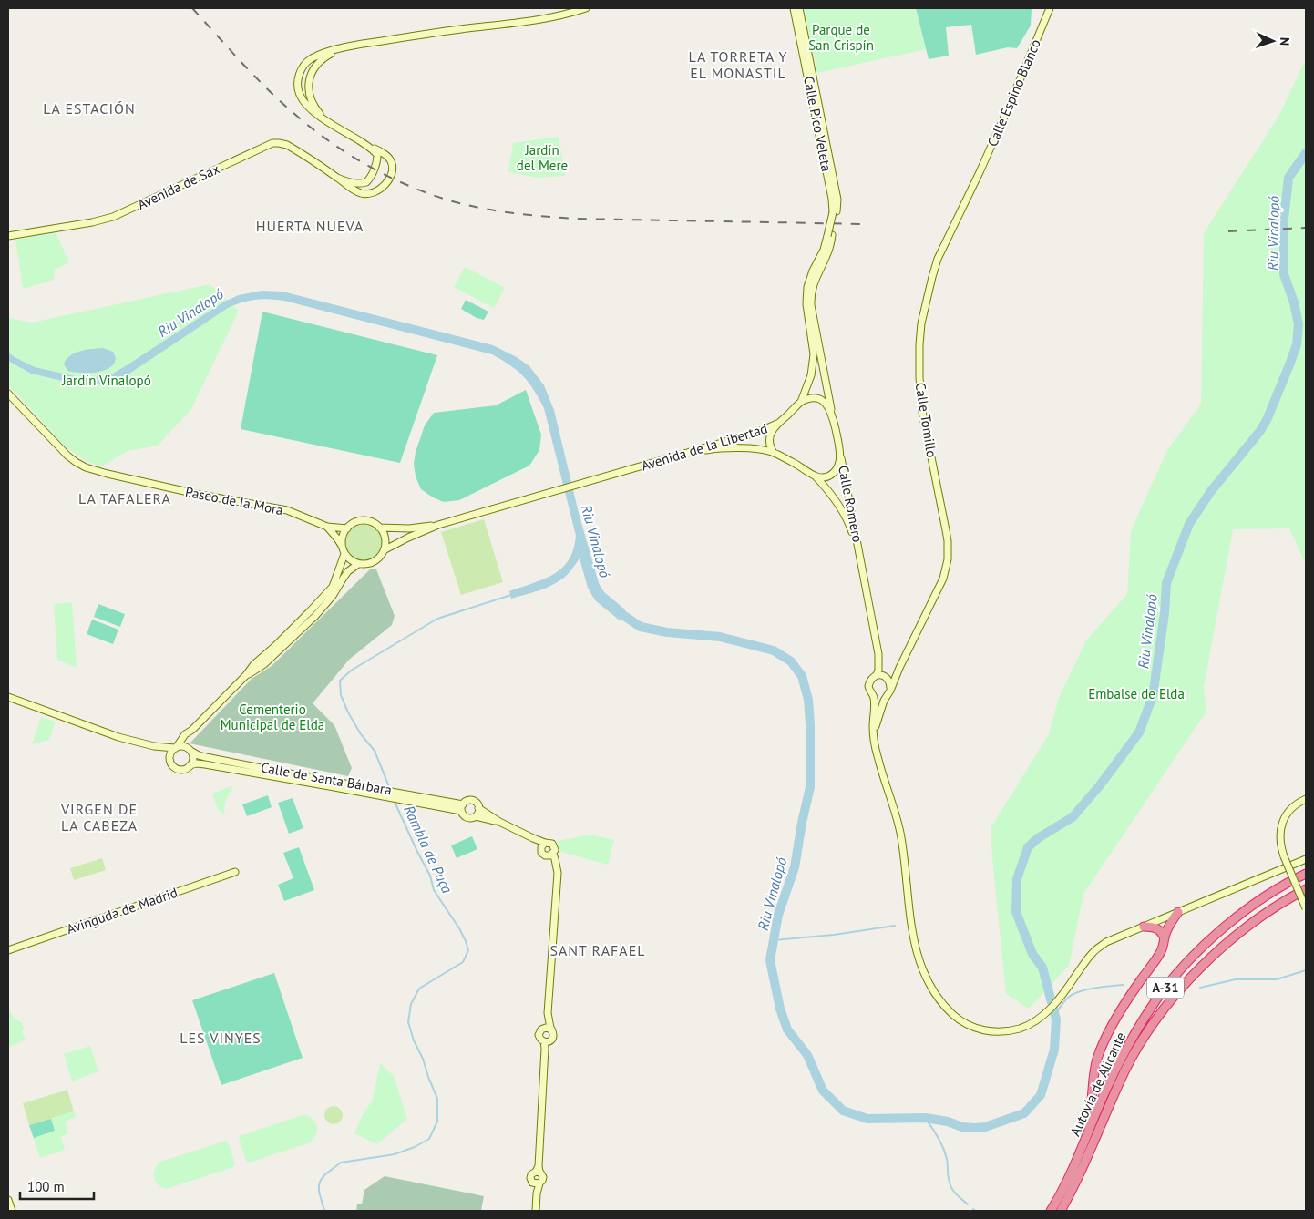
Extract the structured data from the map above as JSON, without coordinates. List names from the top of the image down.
{
  "streets": {
    "highway": ["A-31", "Autovía de Alicante"],
    "street": [
      "Calle Espino Blanco",
      "Calle Pico Veleta",
      "Avenida de Sax",
      "Calle Tomillo",
      "Avenida de la Libertad",
      "Paseo de la Mora",
      "Calle Romero",
      "Calle de Santa Bárbara",
      "Avinguda de Madrid"
    ]
  },
  "crossings": [
    ["Calle Espino Blanco", "Calle Tomillo"],
    ["Calle Tomillo", "Calle Romero"],
    ["Avenida de la Libertad", "Calle Romero"]
  ],
  "districts": [
    "LA TORRETA Y EL MONASTIL",
    "LA ESTACIÓN",
    "HUERTA NUEVA",
    "LA TAFALERA",
    "VIRGEN DE LA CABEZA",
    "SANT RAFAEL",
    "LES VINYES"
  ],
  "water": ["Riu Vinalopó", "Rambla de Puça"],
  "parks": [
    "Parque de San Crispín",
    "Jardín del Mere",
    "Jardín Vinalopó",
    "Embalse de Elda",
    "Cementerio Municipal de Elda"
  ],
  "scale_bar": "100 m",
  "north": "right"
}
